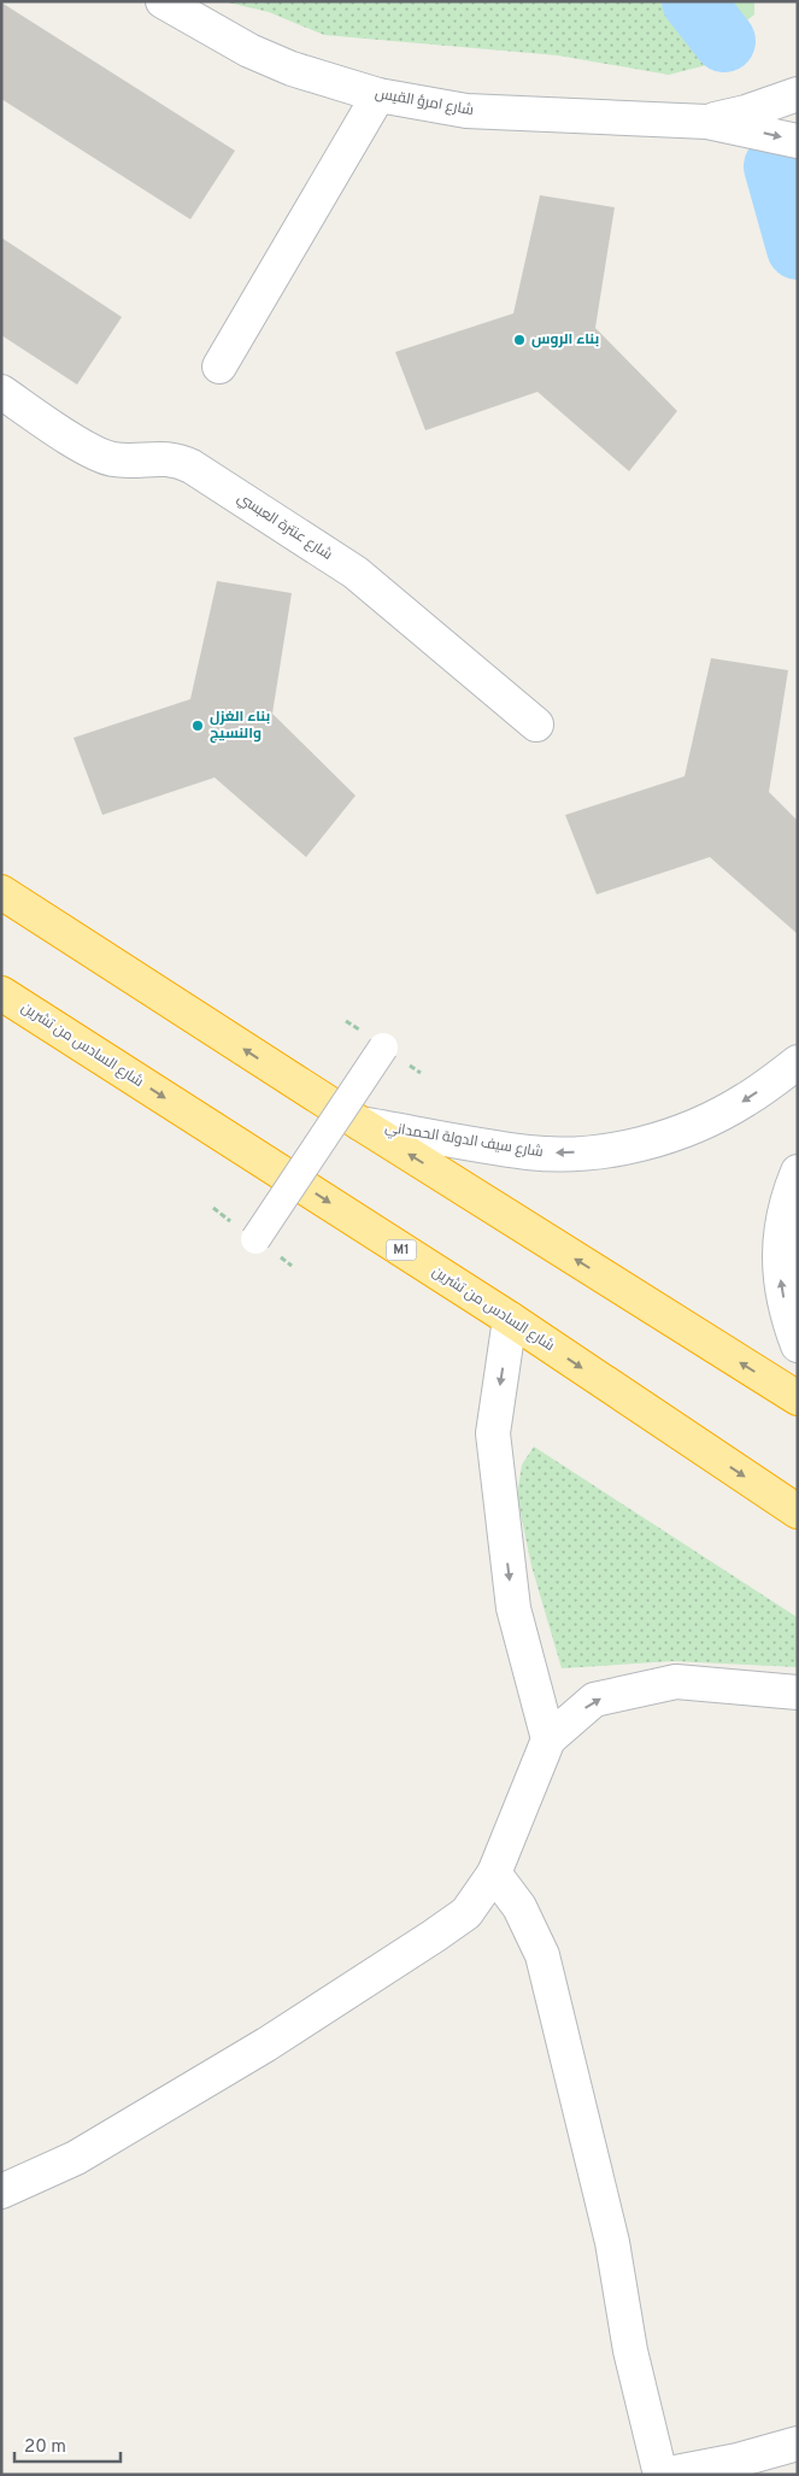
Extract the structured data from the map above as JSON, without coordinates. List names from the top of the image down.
{
  "streets": {
    "highway": ["شارع السادس من تشرين", "M1"],
    "street": ["شارع امرؤ القيس", "شارع عنترة العبسي", "شارع سيف الدولة الحمداني"]
  },
  "one_way": ["شارع سيف الدولة الحمداني"],
  "places": ["بناء الروس", "بناء الغزل والنسيج"],
  "scale_bar": "20 m"
}
